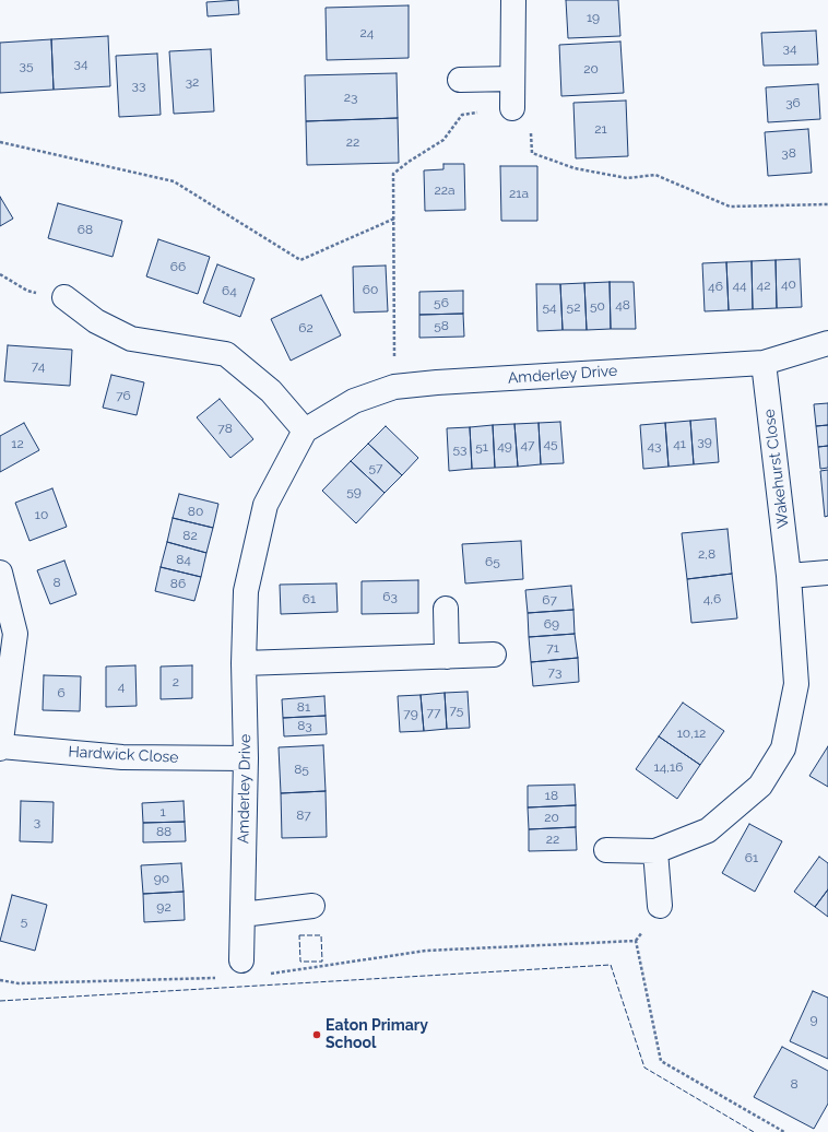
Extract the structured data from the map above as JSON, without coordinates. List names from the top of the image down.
{
  "streets": {
    "street": ["Amderley Drive", "Wakehurst Close", "Hardwick Close"]
  },
  "crossings": [
    ["Amderley Drive", "Wakehurst Close"],
    ["Amderley Drive", "Hardwick Close"]
  ],
  "places": ["Eaton Primary School"],
  "house_numbers": [
    "19",
    "24",
    "34",
    "34",
    "35",
    "20",
    "32",
    "33",
    "23",
    "36",
    "21",
    "22",
    "38",
    "22a",
    "21a",
    "68",
    "66",
    "40",
    "44",
    "42",
    "46",
    "60",
    "64",
    "56",
    "48",
    "50",
    "54",
    "52",
    "58",
    "62",
    "74",
    "76",
    "78",
    "39",
    "12",
    "45",
    "41",
    "47",
    "49",
    "43",
    "51",
    "53",
    "57",
    "59",
    "80",
    "10",
    "82",
    "2,8",
    "84",
    "65",
    "8",
    "86",
    "63",
    "61",
    "4,6",
    "67",
    "69",
    "71",
    "73",
    "2",
    "4",
    "6",
    "81",
    "75",
    "77",
    "79",
    "83",
    "10,12",
    "14,16",
    "85",
    "18",
    "1",
    "87",
    "20",
    "3",
    "88",
    "22",
    "61",
    "90",
    "92",
    "5",
    "9",
    "8"
  ]
}
